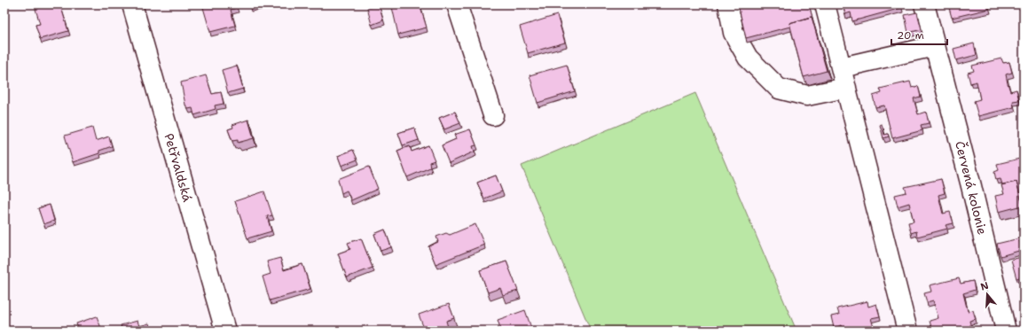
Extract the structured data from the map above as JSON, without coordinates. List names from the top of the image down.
{
  "streets": {
    "street": ["Petřvaldská", "Červená kolonie"]
  },
  "scale_bar": "20 m",
  "north": "top"
}
